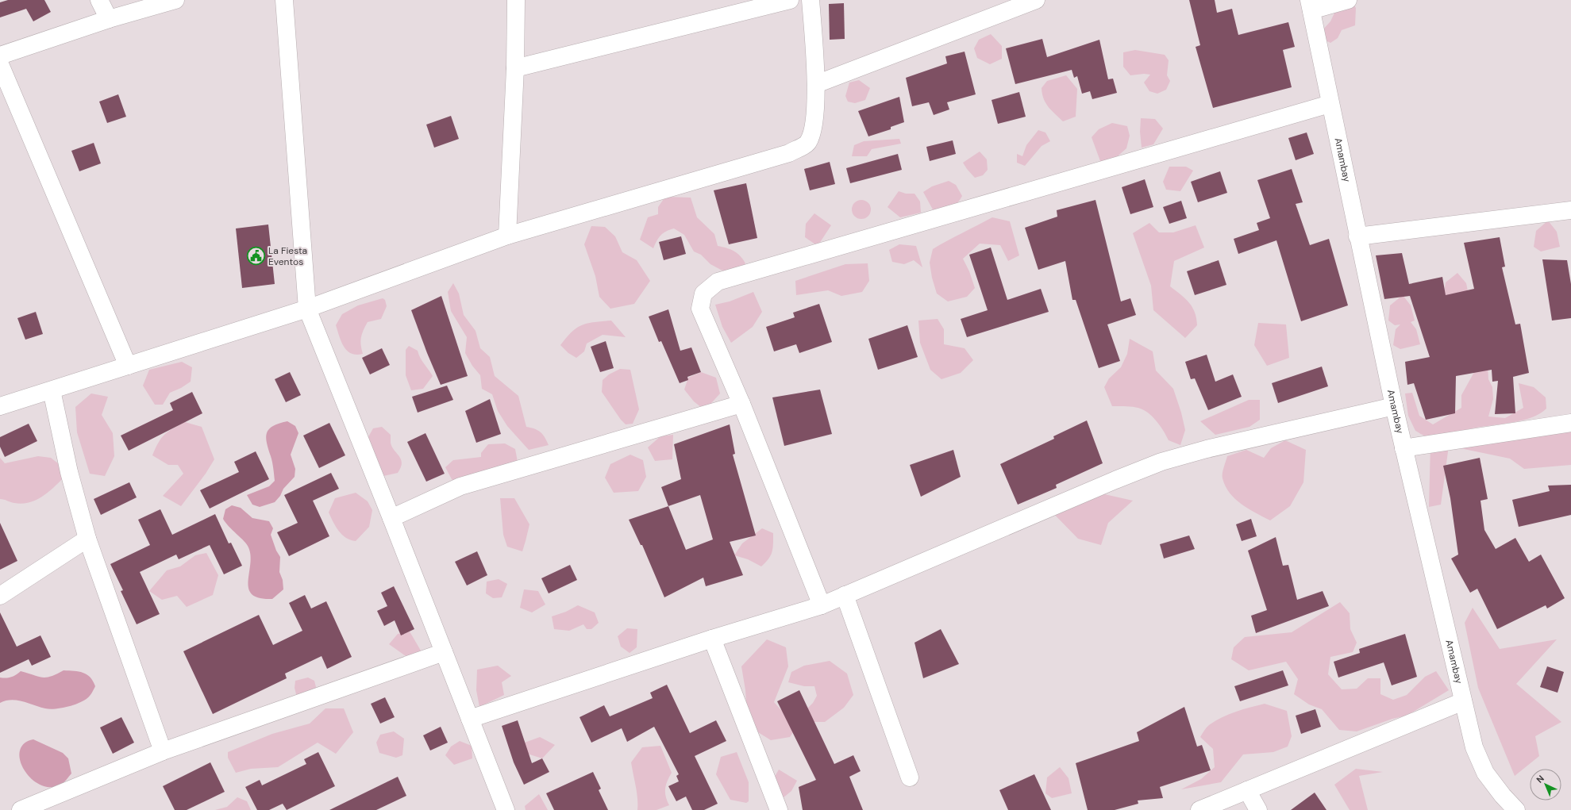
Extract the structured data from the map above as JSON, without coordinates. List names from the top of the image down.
{
  "streets": {
    "street": ["Amambay"]
  },
  "places": {
    "public building": ["La Fiesta Eventos"]
  },
  "north": "top left"
}
